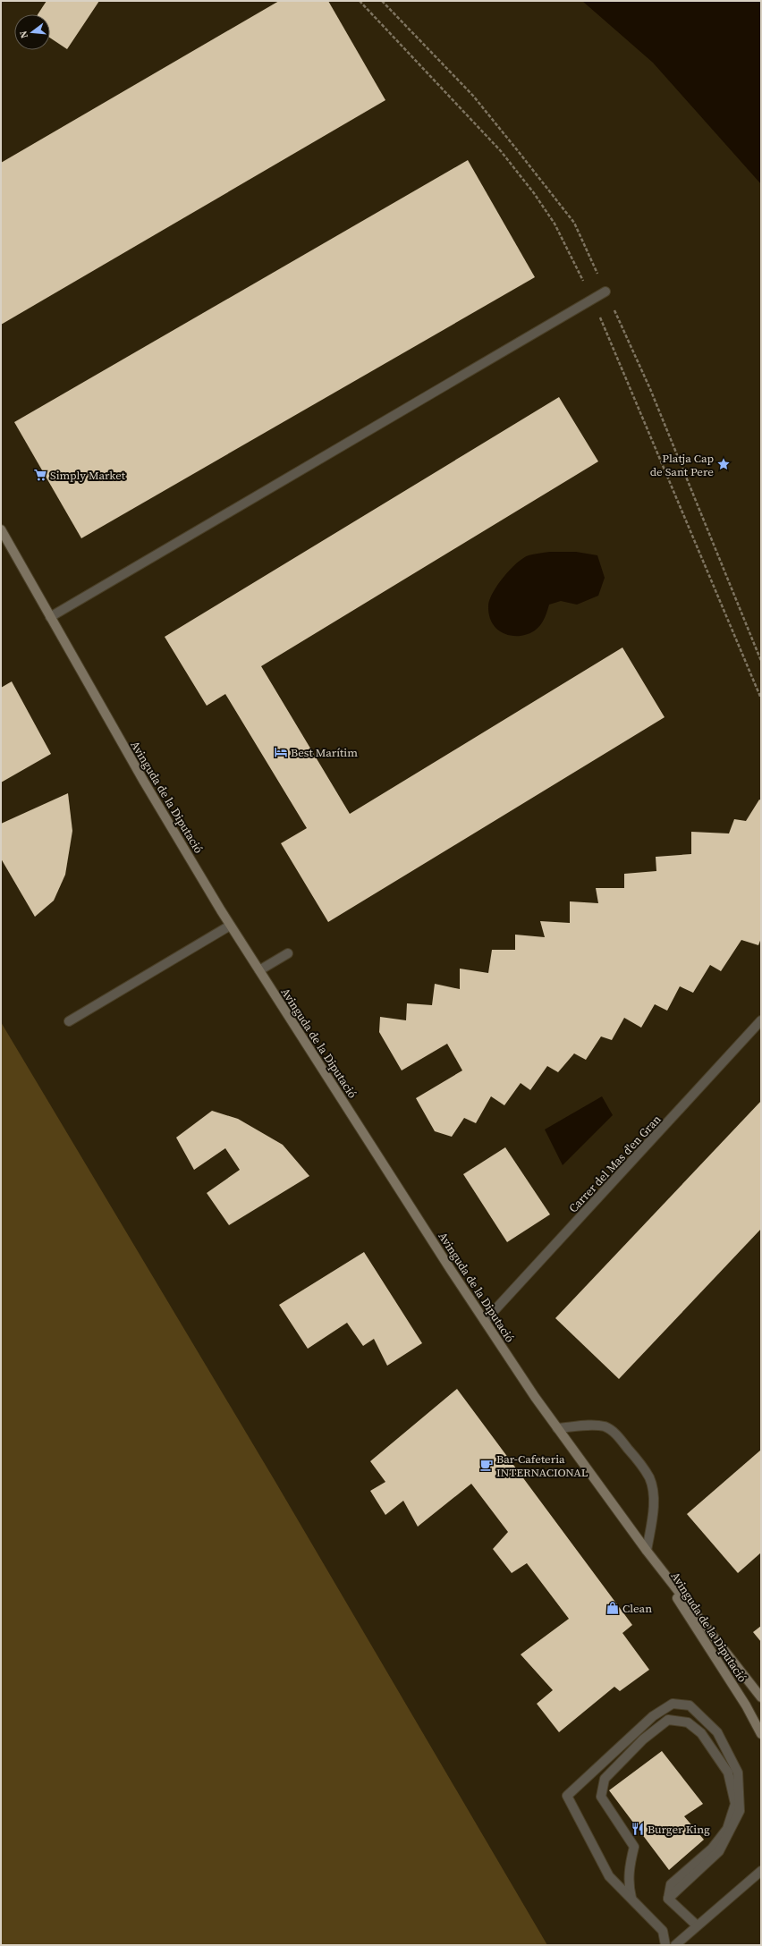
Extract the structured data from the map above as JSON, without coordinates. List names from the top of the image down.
{
  "streets": {
    "street": ["Avinguda de la Diputació", "Carrer del Mas d'en Gran"]
  },
  "crossings": [
    ["Avinguda de la Diputació", "Carrer del Mas d'en Gran"]
  ],
  "places": {
    "place": ["Platja Cap de Sant Pere"],
    "supermarket": ["Simply Market"],
    "hotel": ["Best Marítim"],
    "cafe": ["Bar-Cafeteria INTERNACIONAL"],
    "shop": ["Clean"],
    "restaurant": ["Burger King"]
  },
  "north": "left"
}
